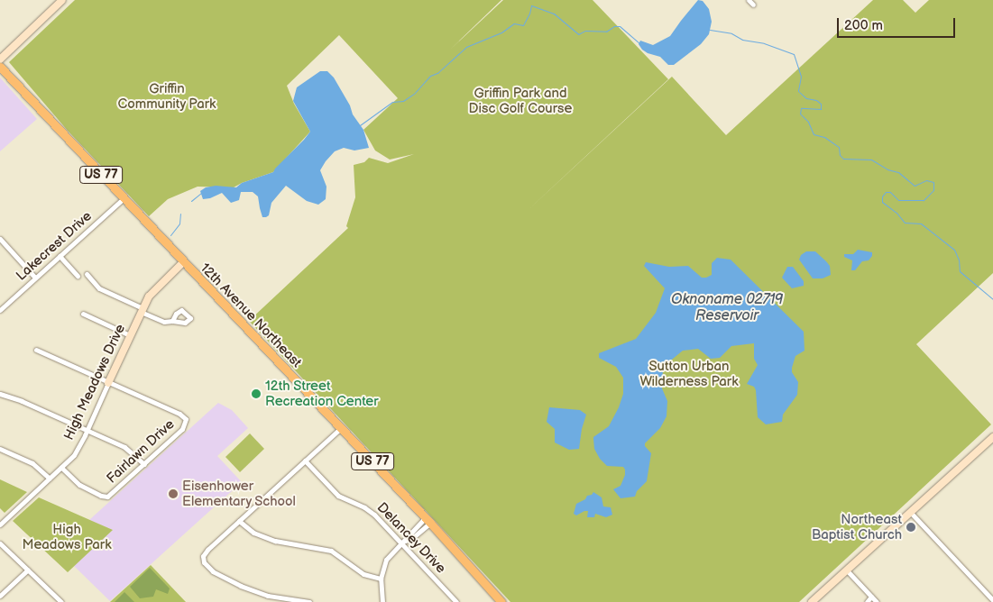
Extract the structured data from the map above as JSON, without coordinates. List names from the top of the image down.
{
  "streets": {
    "main road": ["US 77", "12th Avenue Northeast", "High Meadows Drive"],
    "street": ["Lakecrest Drive", "Fairlawn Drive", "Delancey Drive"]
  },
  "crossings": [
    ["Lakecrest Drive", "12th Avenue Northeast"],
    ["12th Avenue Northeast", "High Meadows Drive"],
    ["High Meadows Drive", "Fairlawn Drive"]
  ],
  "water": ["Oknoname 02719 Reservoir"],
  "parks": [
    "Griffin Community Park",
    "Griffin Park and Disc Golf Course",
    "Sutton Urban Wilderness Park",
    "High Meadows Park"
  ],
  "places": ["12th Street Recreation Center", "Eisenhower Elementary School", "Northeast Baptist Church"],
  "scale_bar": "200 m"
}
